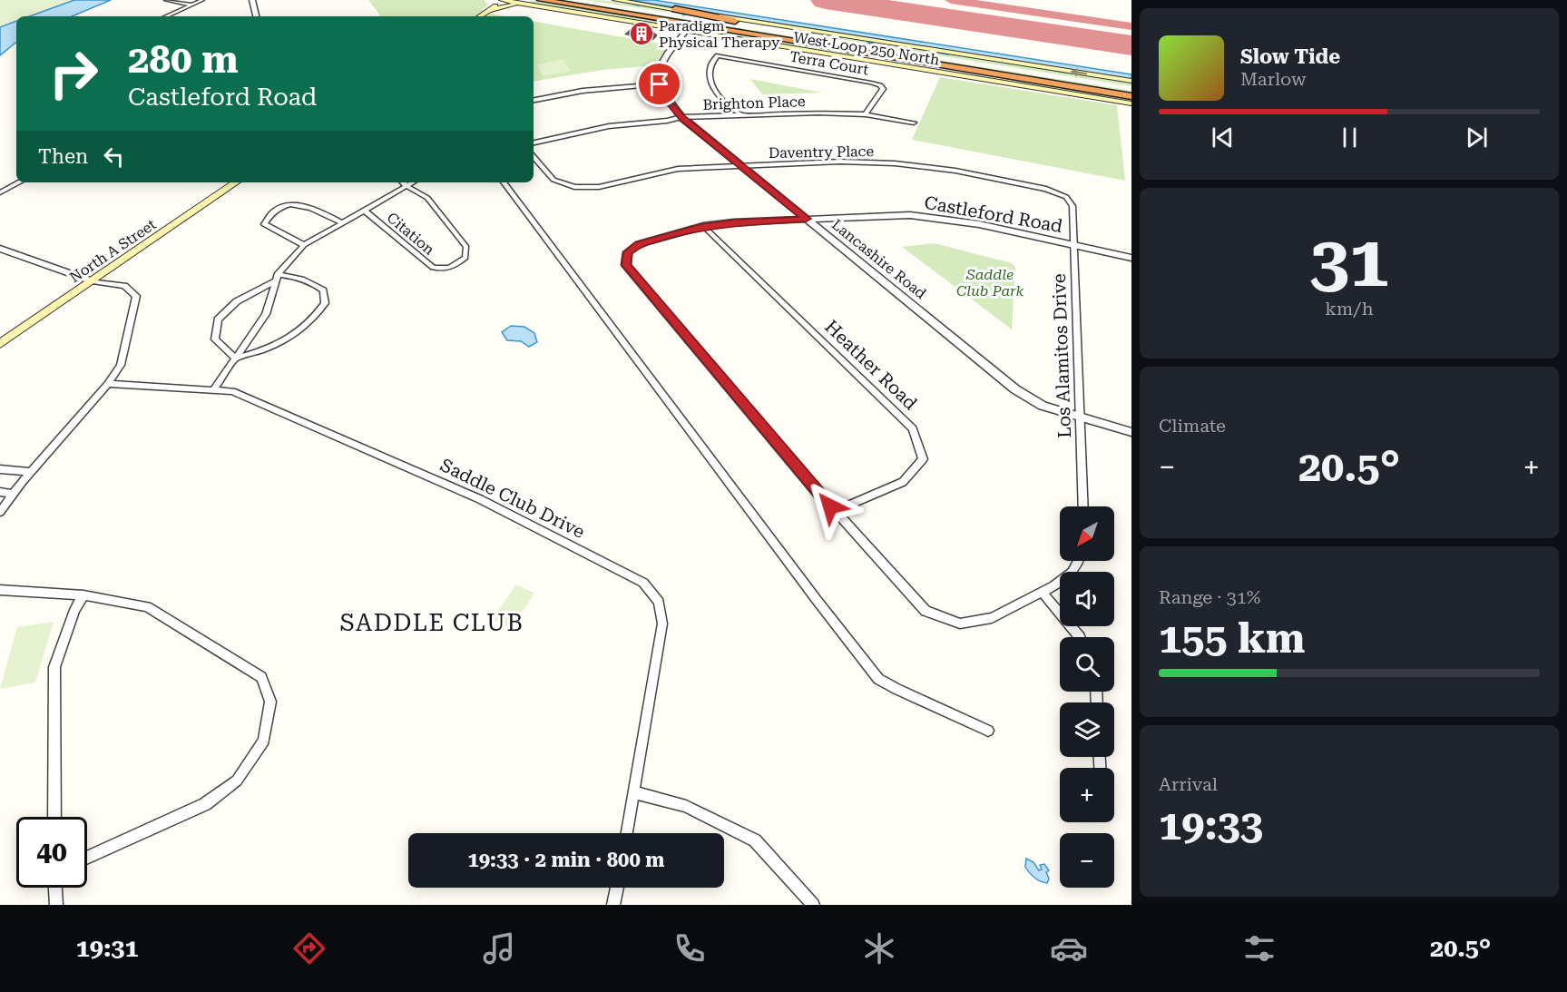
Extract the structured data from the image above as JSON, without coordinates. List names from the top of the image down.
{
  "streets": {
    "main road": ["West Loop 250 North", "North A Street"],
    "street": [
      "Terra Court",
      "Brighton Place",
      "Daventry Place",
      "Castleford Road",
      "Citation",
      "Lancashire Road",
      "Los Alamitos Drive",
      "Heather Road",
      "Saddle Club Drive"
    ]
  },
  "crossings": [
    ["Terra Court", "Brighton Place"],
    ["Brighton Place", "Lancashire Road"],
    ["Daventry Place", "Lancashire Road"],
    ["Daventry Place", "Los Alamitos Drive"],
    ["Castleford Road", "Lancashire Road"],
    ["Castleford Road", "Los Alamitos Drive"],
    ["Castleford Road", "Heather Road"],
    ["Lancashire Road", "Los Alamitos Drive"]
  ],
  "districts": ["SADDLE CLUB"],
  "parks": ["Saddle Club Park"],
  "places": {
    "building": ["Paradigm Physical Therapy"]
  },
  "north": "bottom left",
  "page": {
    "turn": ["280 m", "Castleford Road"],
    "song": ["Slow Tide", "Marlow"],
    "then": "Then",
    "tile": [
      ["31", "km/h"],
      "Climate",
      ["Range · 31%", "155 km"],
      ["Arrival", "19:33"]
    ],
    "heat": ["−", "20.5°", "+"],
    "map_buttons": ["+", "−"],
    "limit": "40",
    "trip": "19:33 · 2 min · 800 m",
    "tabs": ["19:31", "20.5°"]
  }
}
